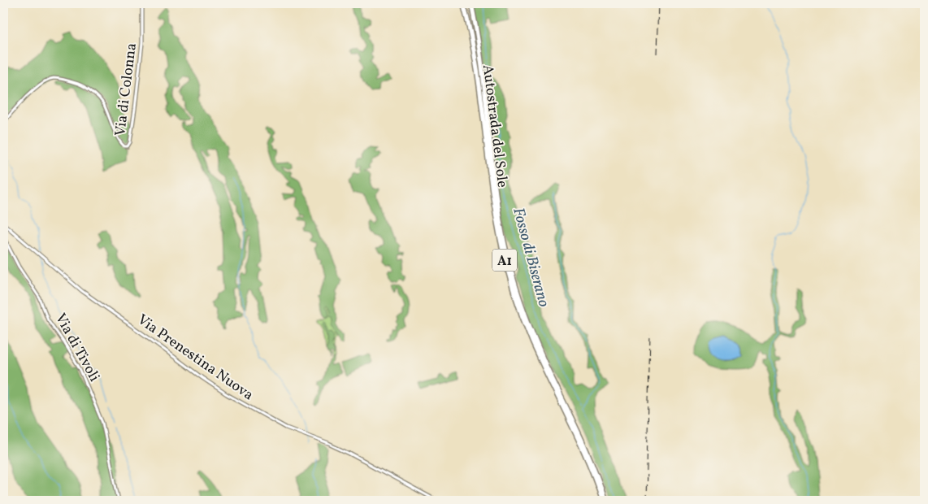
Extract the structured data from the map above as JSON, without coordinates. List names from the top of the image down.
{
  "streets": {
    "highway": ["Autostrada del Sole", "A1"],
    "main road": ["Via di Colonna", "Via di Tivoli", "Via Prenestina Nuova"]
  },
  "water": ["Fosso di Biserano"]
}
